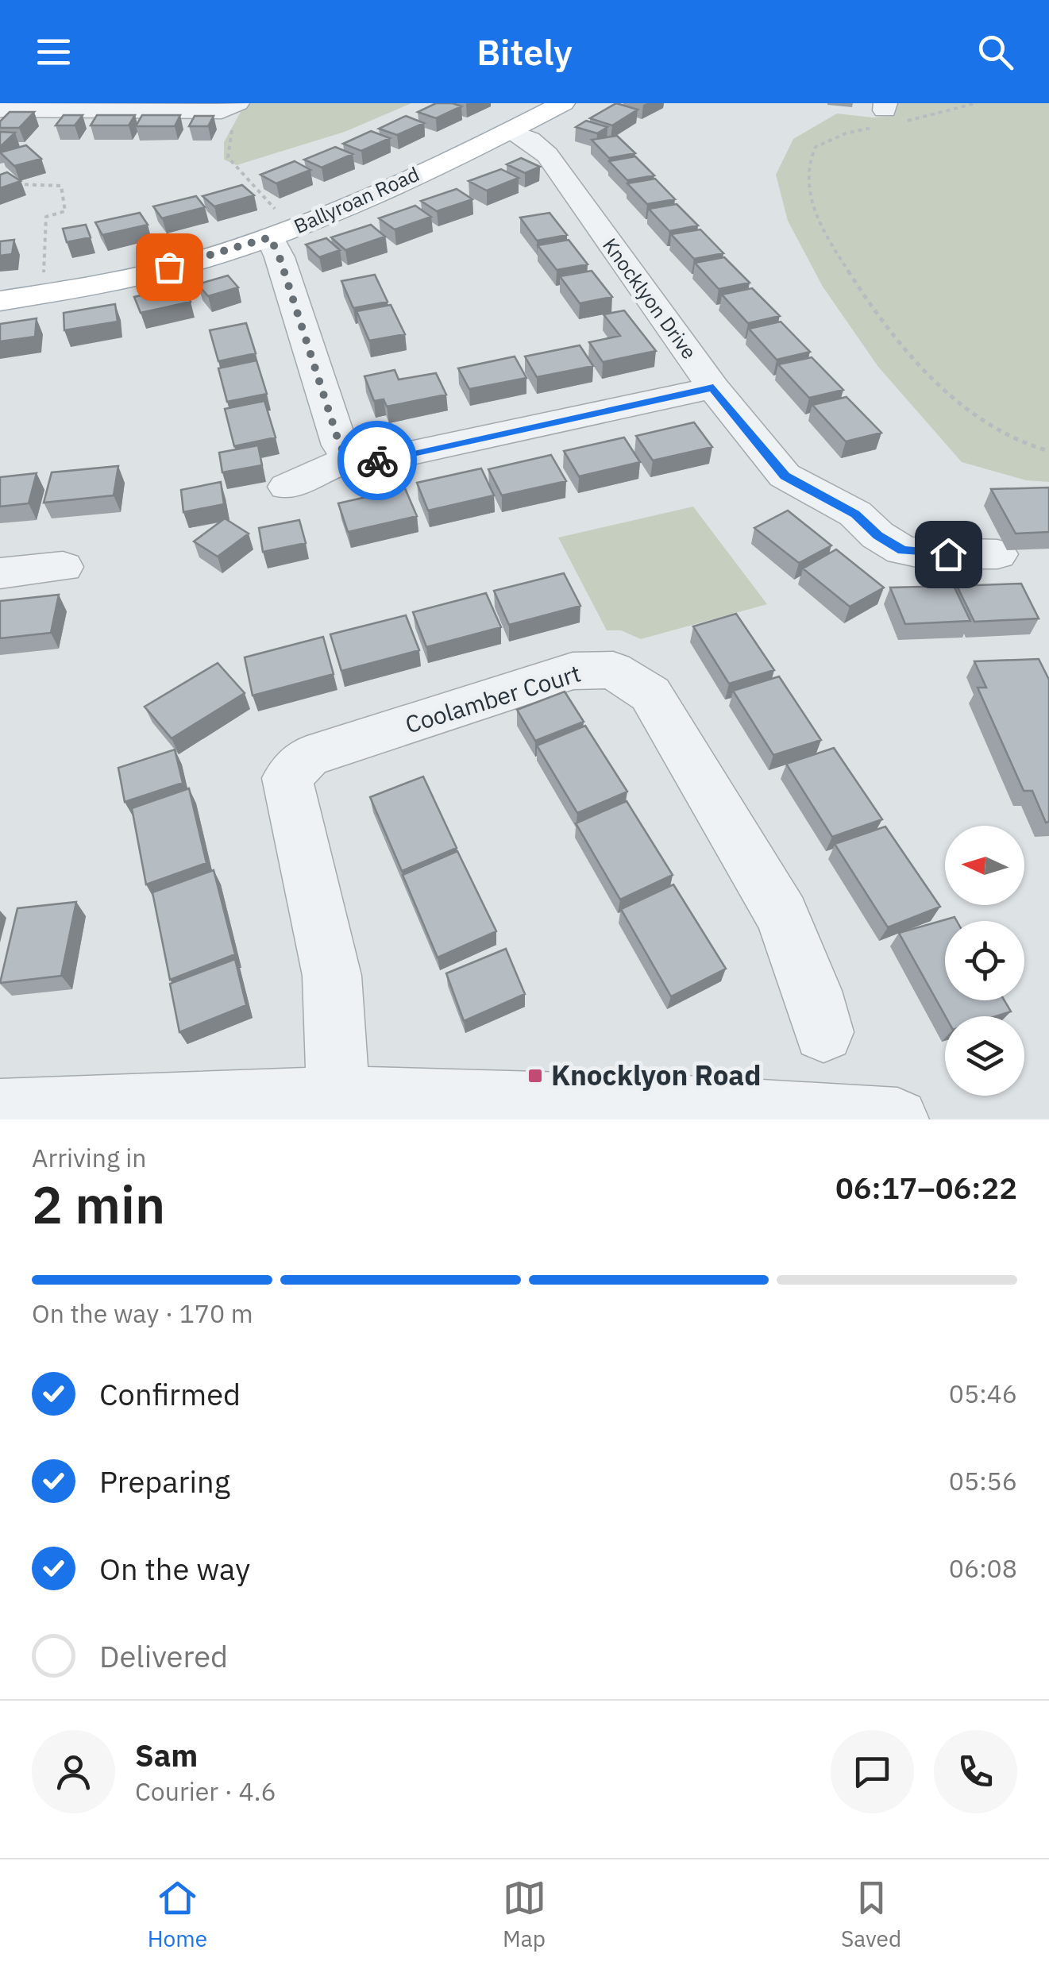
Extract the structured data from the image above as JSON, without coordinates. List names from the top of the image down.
{
  "streets": {
    "main road": ["Ballyroan Road"],
    "street": ["Knocklyon Drive", "Coolamber Court"]
  },
  "crossings": [
    ["Ballyroan Road", "Knocklyon Drive"]
  ],
  "places": {
    "transit": ["Knocklyon Road"]
  },
  "north": "left",
  "page": {
    "header": "Bitely",
    "heading": ["2 min", "Arriving in", "06:17–06:22"],
    "panel": ["Sam", "Courier · 4.6"],
    "bar": "On the way · 170 m",
    "list": [
      ["Confirmed", "05:46"],
      ["Preparing", "05:56"],
      ["On the way", "06:08"],
      "Delivered"
    ],
    "tabs": ["Home", "Map", "Saved"]
  }
}
